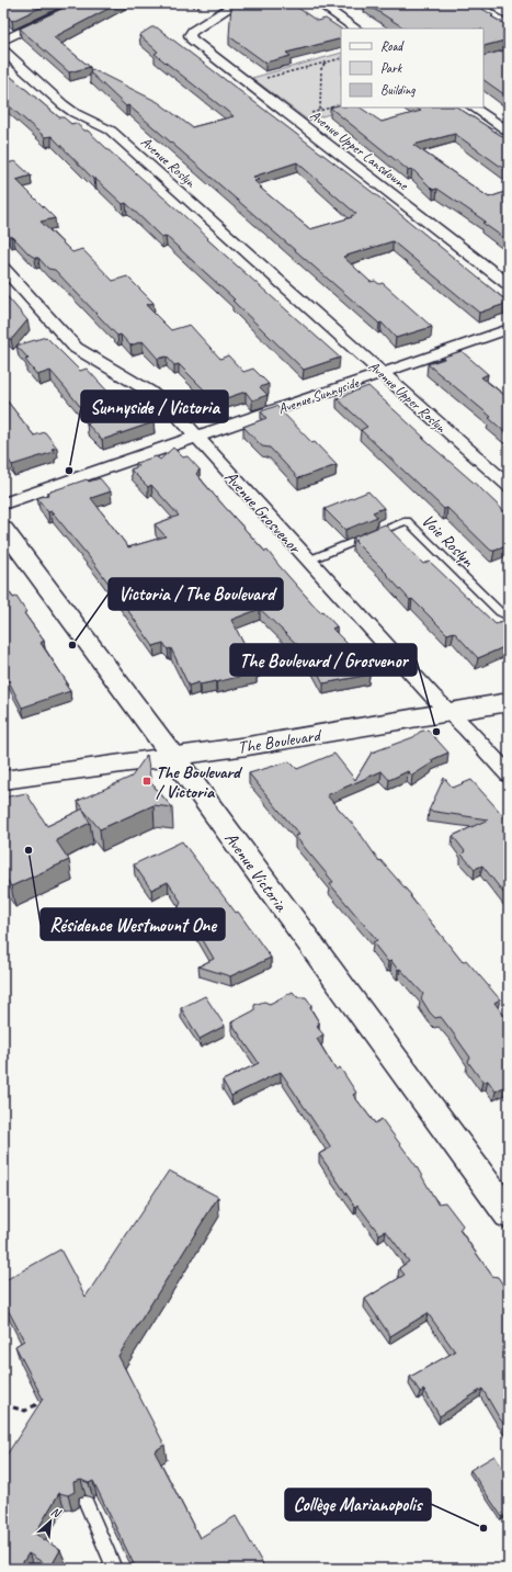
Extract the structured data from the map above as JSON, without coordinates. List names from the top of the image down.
{
  "streets": {
    "street": [
      "Avenue Upper Lansdowne",
      "Avenue Roslyn",
      "Avenue Sunnyside",
      "Avenue Upper Roslyn",
      "Avenue Grosvenor",
      "The Boulevard",
      "Avenue Victoria"
    ],
    "lane": ["Voie Roslyn"]
  },
  "crossings": [
    ["Avenue Roslyn", "Avenue Upper Roslyn"],
    ["Avenue Sunnyside", "Avenue Upper Roslyn"],
    ["Avenue Sunnyside", "Avenue Grosvenor"],
    ["Avenue Grosvenor", "Voie Roslyn"],
    ["Avenue Grosvenor", "The Boulevard"],
    ["The Boulevard", "Avenue Victoria"]
  ],
  "places": {
    "other": [
      "Sunnyside / Victoria",
      "Victoria / The Boulevard",
      "The Boulevard / Grosvenor",
      "Résidence Westmount One",
      "Collège Marianopolis"
    ],
    "transit": ["The Boulevard / Victoria"]
  },
  "legend": ["Road", "Park", "Building"],
  "north": "top right"
}
